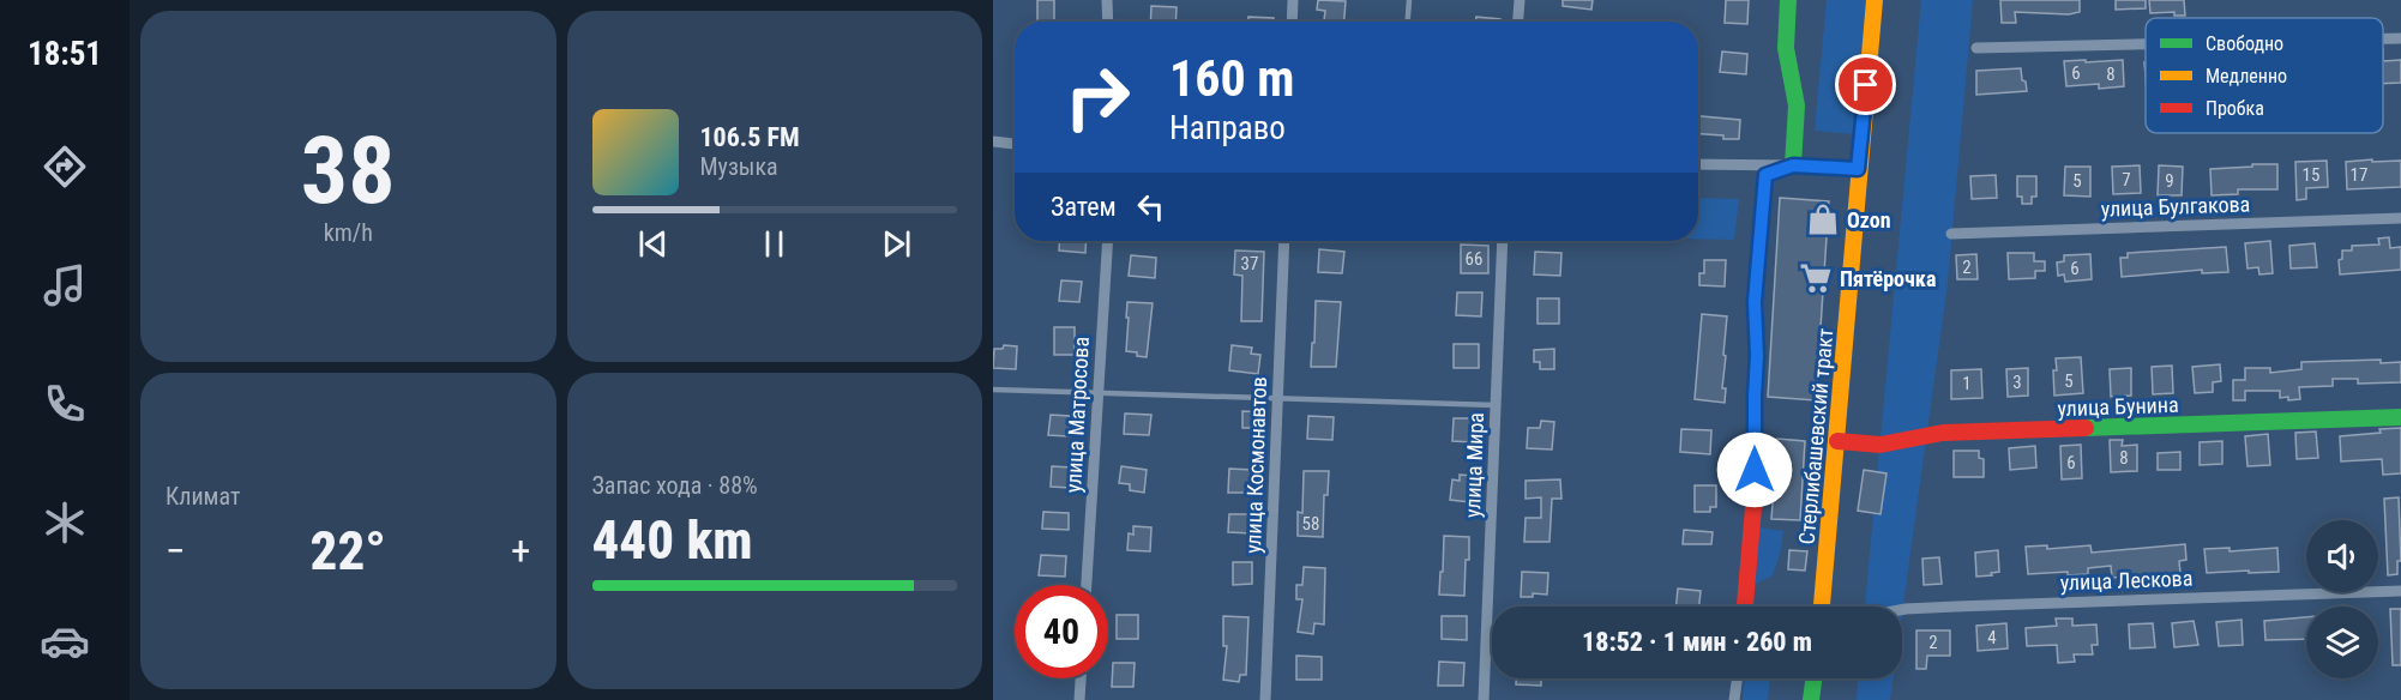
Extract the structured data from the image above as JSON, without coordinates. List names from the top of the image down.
{
  "streets": {
    "street": [
      "улица Булгакова",
      "улица Бунина",
      "улица Матросова",
      "Стерлибашевский тракт",
      "улица Космонавтов",
      "улица Мира",
      "улица Лескова"
    ]
  },
  "crossings": [
    ["улица Бунина", "Стерлибашевский тракт"]
  ],
  "places": {
    "shop": ["Ozon"],
    "supermarket": ["Пятёрочка"]
  },
  "house_numbers": [
    "6",
    "8",
    "15",
    "17",
    "7",
    "5",
    "9",
    "66",
    "37",
    "2",
    "6",
    "5",
    "3",
    "1",
    "8",
    "6",
    "58",
    "4",
    "2"
  ],
  "legend": ["Свободно", "Медленно", "Пробка"],
  "page": {
    "tabs": "18:51",
    "tile": [
      ["38", "km/h"],
      "Климат",
      ["Запас хода · 88%", "440 km"]
    ],
    "turn": ["160 m", "Направо"],
    "song": ["106.5 FM", "Музыка"],
    "then": "Затем",
    "heat": ["−", "22°", "+"],
    "limit": "40",
    "trip": "18:52 · 1 мин · 260 m"
  }
}
